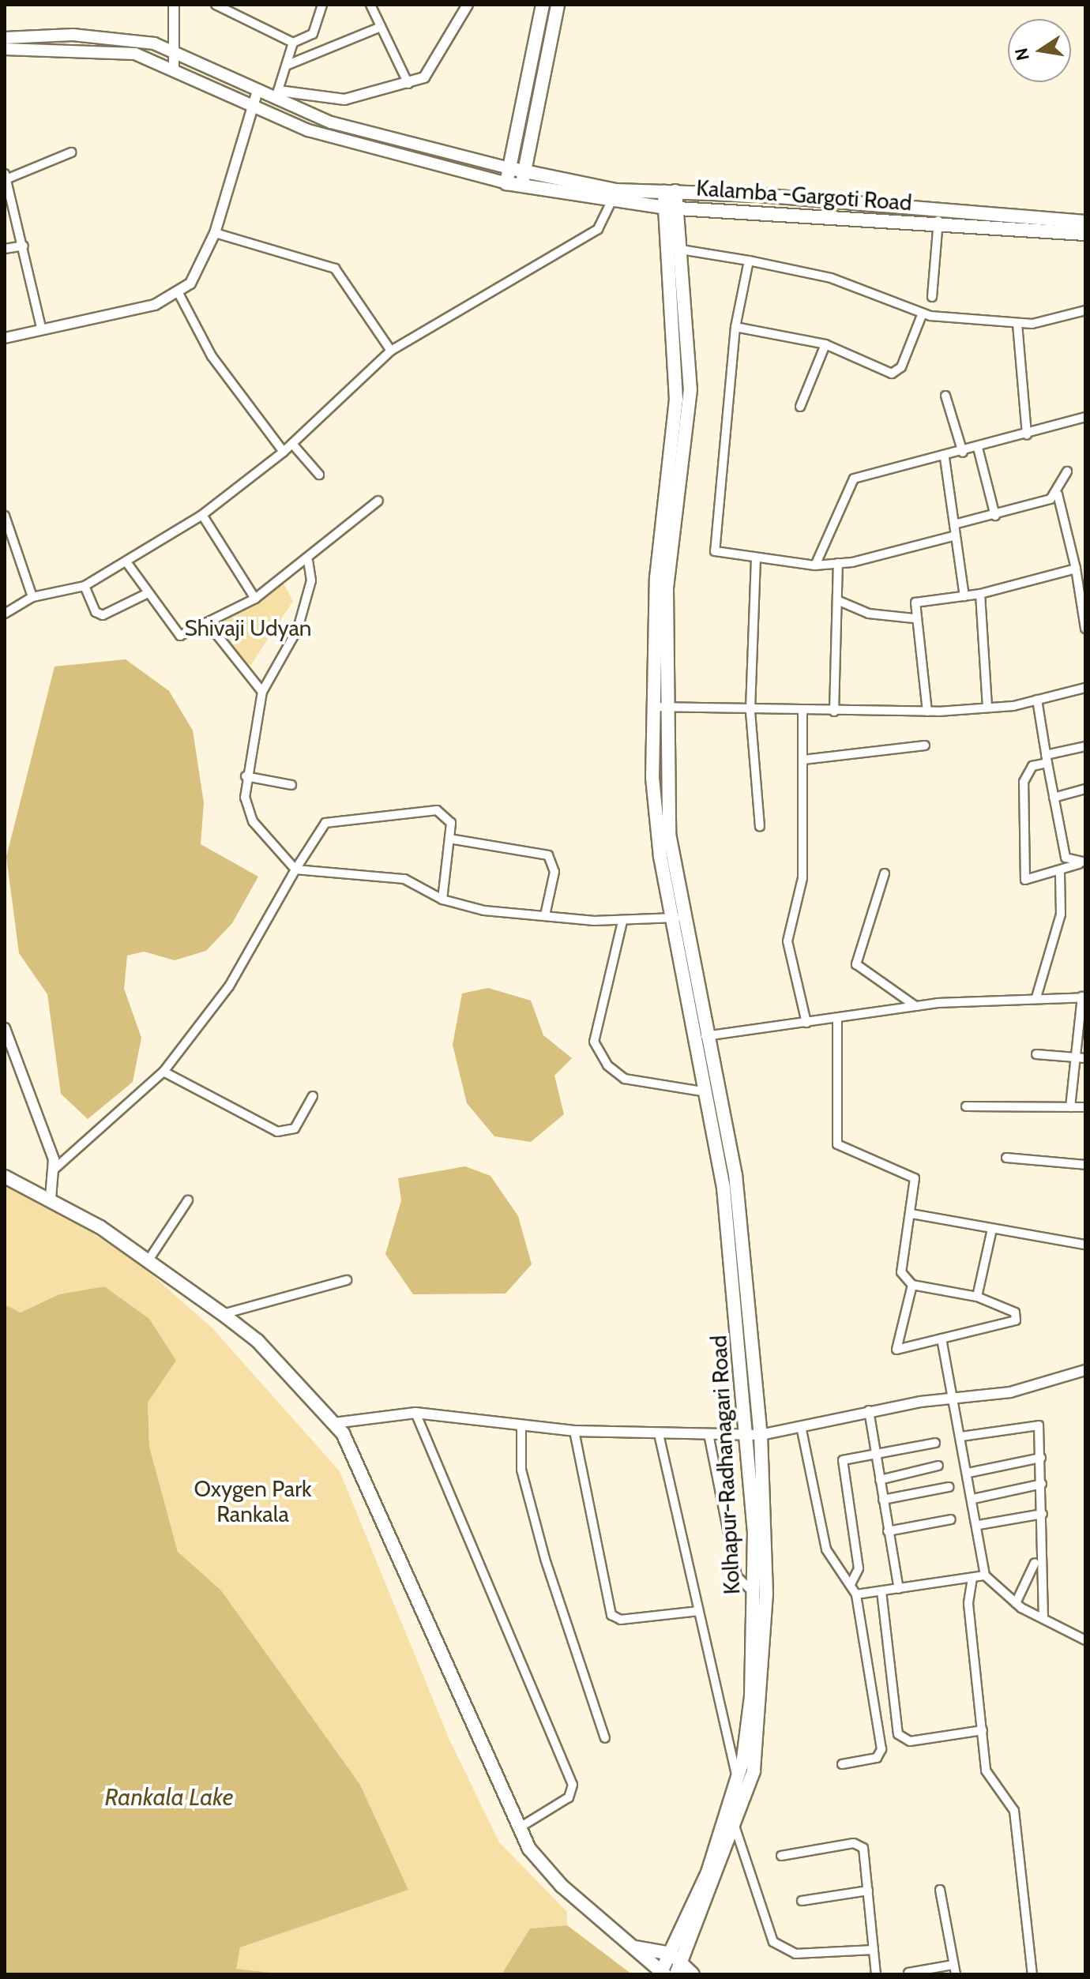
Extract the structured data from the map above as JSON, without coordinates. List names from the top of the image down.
{
  "streets": {
    "main road": ["Kalamba -Gargoti Road", "Kolhapur-Radhanagari Road"]
  },
  "water": ["Rankala Lake"],
  "parks": ["Shivaji Udyan", "Oxygen Park Rankala"],
  "north": "left"
}
